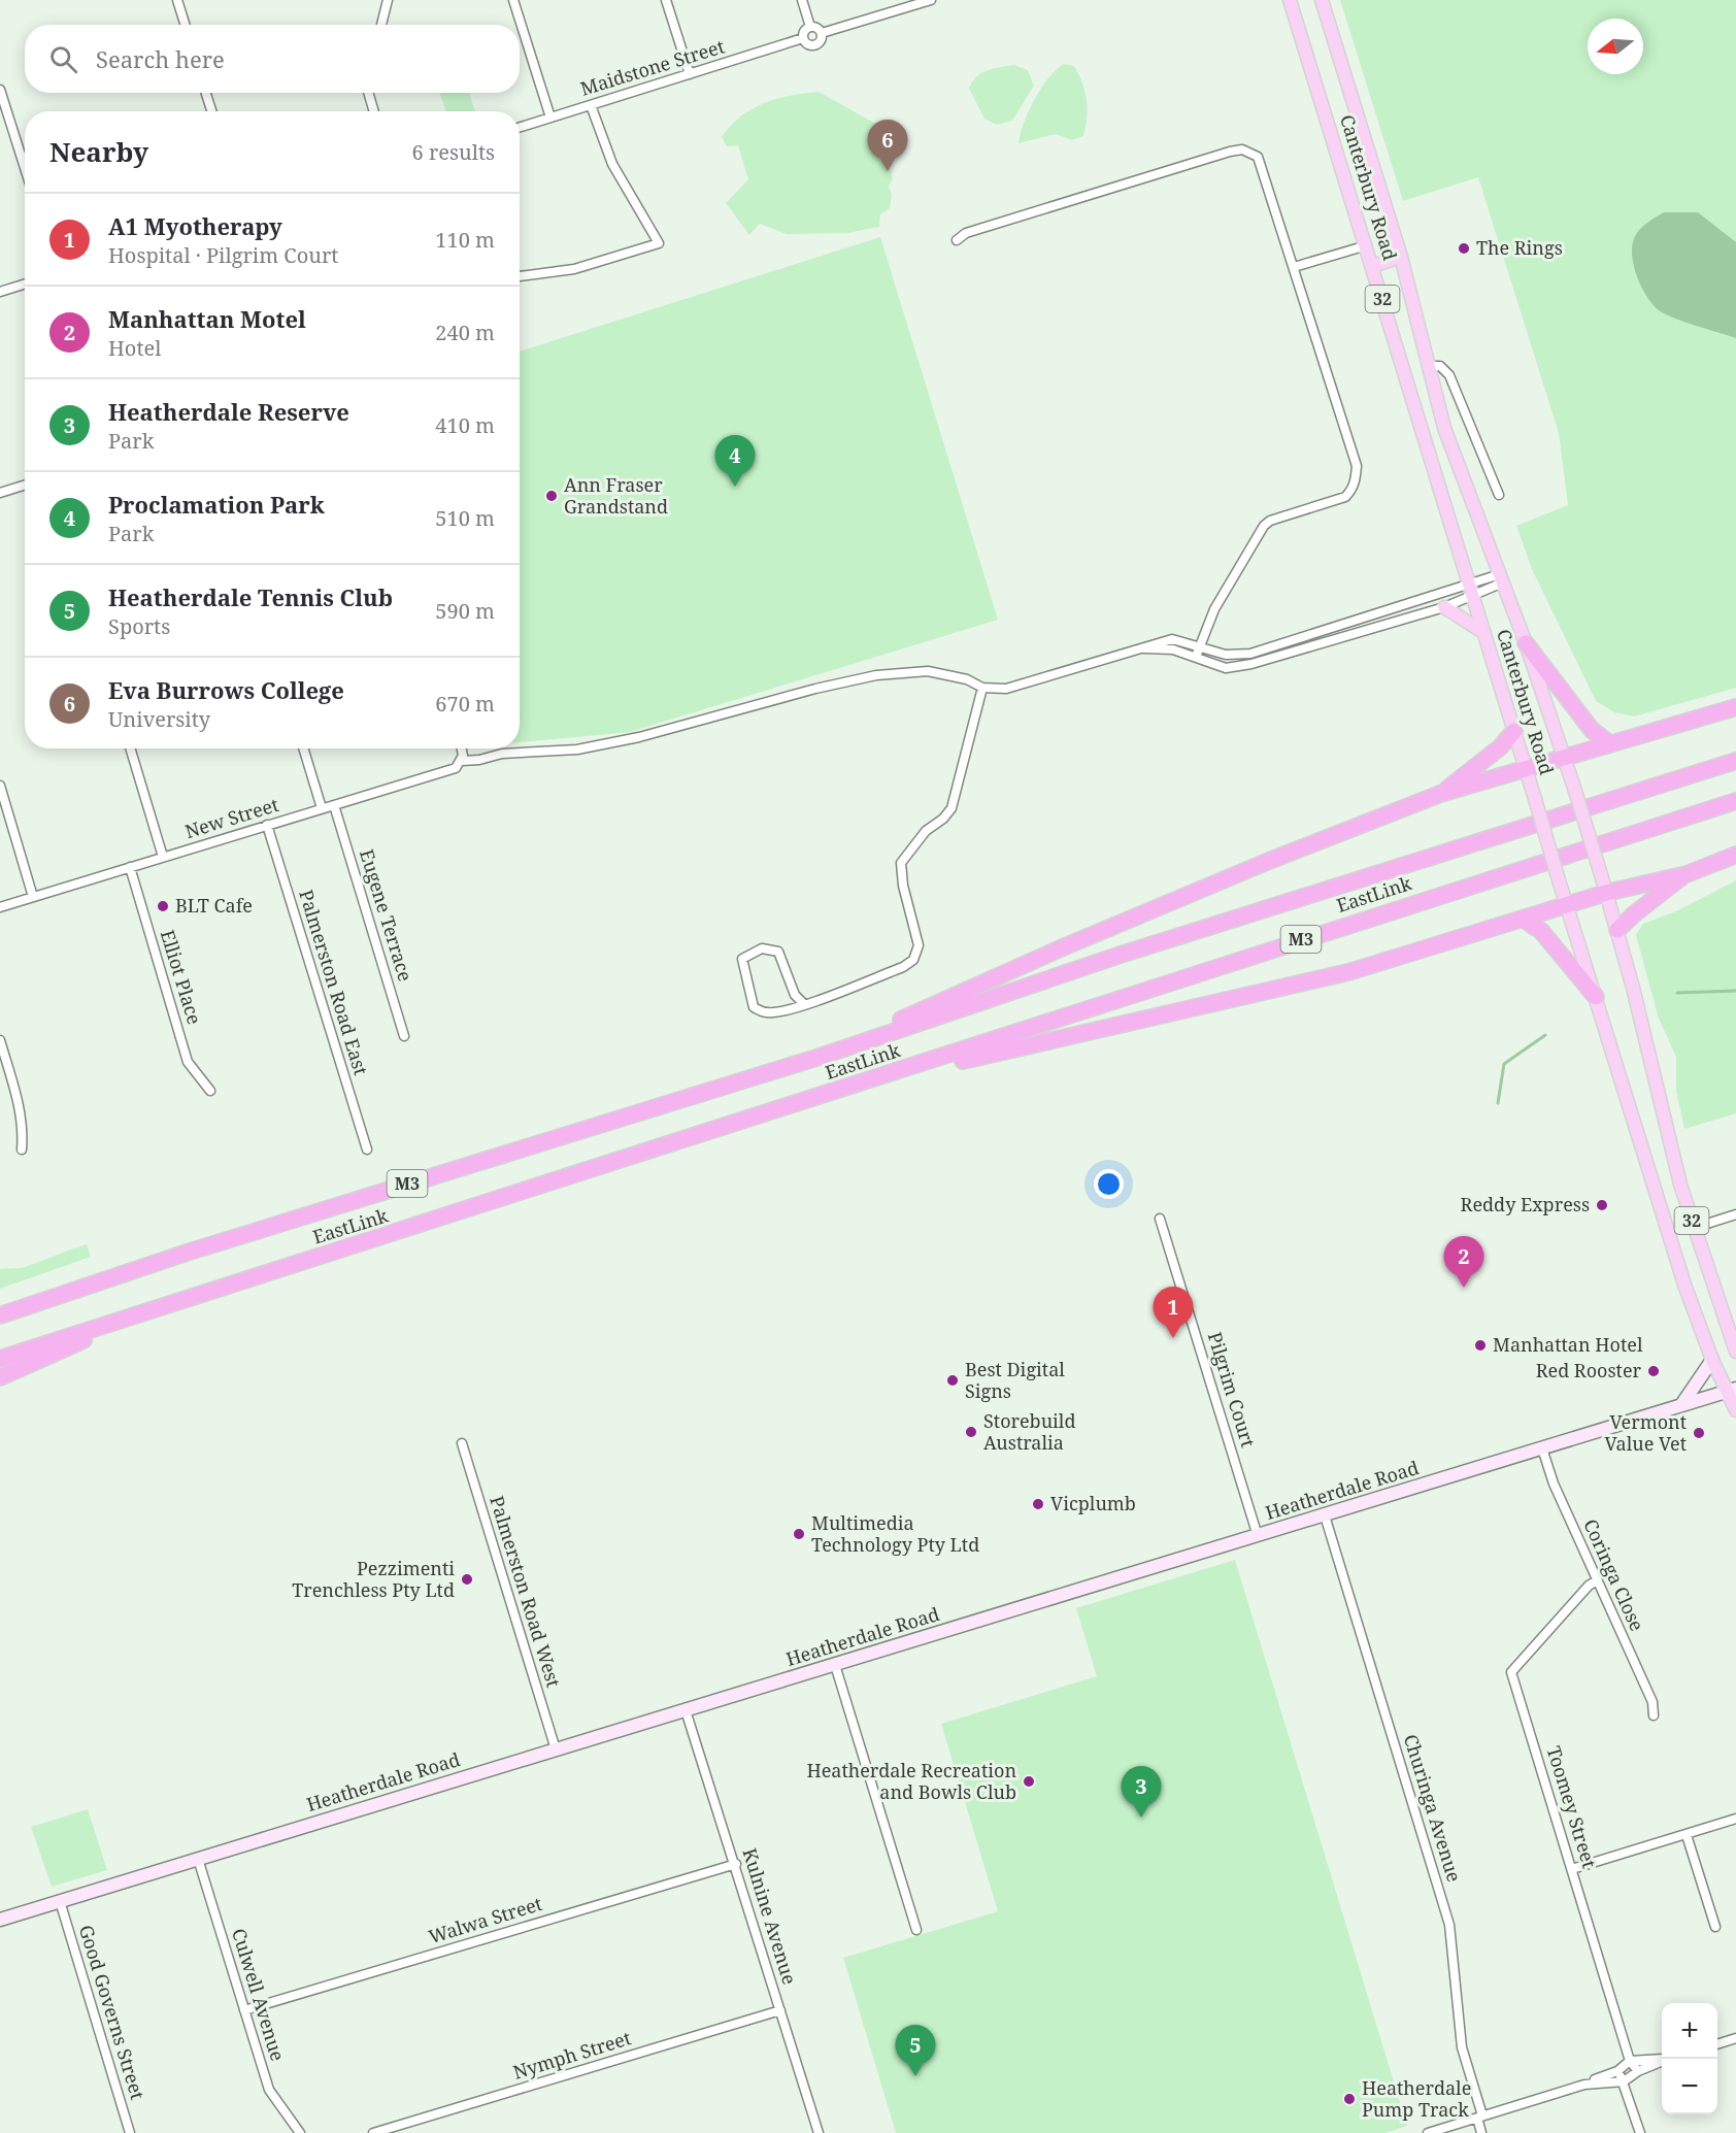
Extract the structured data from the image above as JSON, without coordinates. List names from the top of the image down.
{
  "streets": {
    "highway": ["EastLink", "M3"],
    "main road": ["Canterbury Road", "32", "Heatherdale Road"],
    "street": [
      "Maidstone Street",
      "New Street",
      "Eugene Terrace",
      "Elliot Place",
      "Palmerston Road East",
      "Pilgrim Court",
      "Coringa Close",
      "Palmerston Road West",
      "Toomey Street",
      "Churinga Avenue",
      "Kulnine Avenue",
      "Walwa Street",
      "Culwell Avenue",
      "Good Governs Street",
      "Nymph Street"
    ]
  },
  "crossings": [
    ["Canterbury Road", "Heatherdale Road"],
    ["New Street", "Eugene Terrace"],
    ["New Street", "Elliot Place"],
    ["New Street", "Palmerston Road East"],
    ["Pilgrim Court", "Heatherdale Road"],
    ["Heatherdale Road", "Coringa Close"],
    ["Heatherdale Road", "Palmerston Road West"],
    ["Heatherdale Road", "Churinga Avenue"],
    ["Heatherdale Road", "Kulnine Avenue"],
    ["Heatherdale Road", "Culwell Avenue"],
    ["Heatherdale Road", "Good Governs Street"],
    ["Coringa Close", "Toomey Street"],
    ["Kulnine Avenue", "Walwa Street"],
    ["Kulnine Avenue", "Nymph Street"],
    ["Walwa Street", "Culwell Avenue"]
  ],
  "places": [
    "The Rings",
    "Ann Fraser Grandstand",
    "BLT Cafe",
    "Reddy Express",
    "Manhattan Hotel",
    "Red Rooster",
    "Best Digital Signs",
    "Storebuild Australia",
    "Vermont Value Vet",
    "Vicplumb",
    "Multimedia Technology Pty Ltd",
    "Pezzimenti Trenchless Pty Ltd",
    "Heatherdale Recreation and Bowls Club",
    "Heatherdale Pump Track"
  ],
  "north": "left",
  "page": {
    "search": "Search here",
    "heading": ["Nearby", "6 results"],
    "pins": [
      "6",
      "4",
      "2",
      "1",
      "3",
      "5"
    ],
    "list": [
      {
        "mark": "1",
        "name": "A1 Myotherapy",
        "note": "Hospital · Pilgrim Court",
        "value": "110 m"
      },
      {
        "mark": "2",
        "name": "Manhattan Motel",
        "note": "Hotel",
        "value": "240 m"
      },
      {
        "mark": "3",
        "name": "Heatherdale Reserve",
        "note": "Park",
        "value": "410 m"
      },
      {
        "mark": "4",
        "name": "Proclamation Park",
        "note": "Park",
        "value": "510 m"
      },
      {
        "mark": "5",
        "name": "Heatherdale Tennis Club",
        "note": "Sports",
        "value": "590 m"
      },
      {
        "mark": "6",
        "name": "Eva Burrows College",
        "note": "University",
        "value": "670 m"
      }
    ],
    "map_buttons": ["+", "−"]
  }
}
